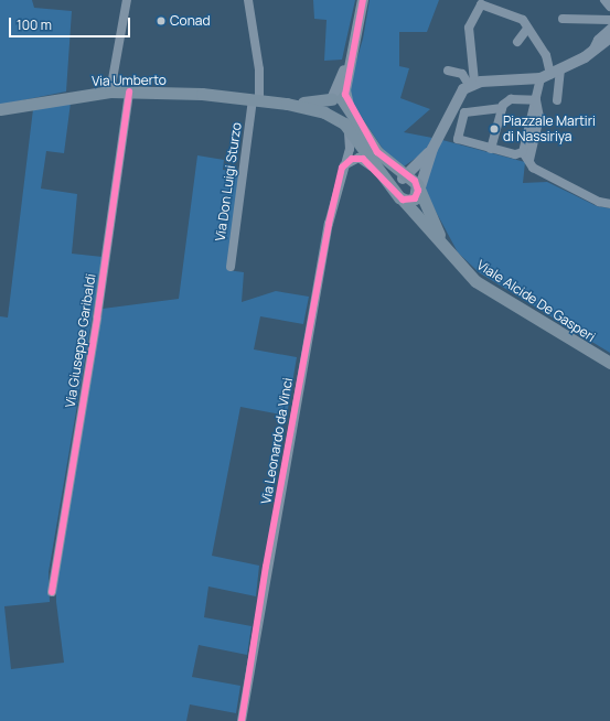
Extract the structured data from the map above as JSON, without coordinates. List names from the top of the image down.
{
  "streets": {
    "main road": ["Via Umberto", "Viale Alcide De Gasperi"],
    "street": ["Via Don Luigi Sturzo", "Via Giuseppe Garibaldi", "Via Leonardo da Vinci"]
  },
  "crossings": [
    ["Via Umberto", "Via Don Luigi Sturzo"],
    ["Via Umberto", "Via Giuseppe Garibaldi"]
  ],
  "places": ["Conad", "Piazzale Martiri di Nassiriya"],
  "scale_bar": "100 m"
}
